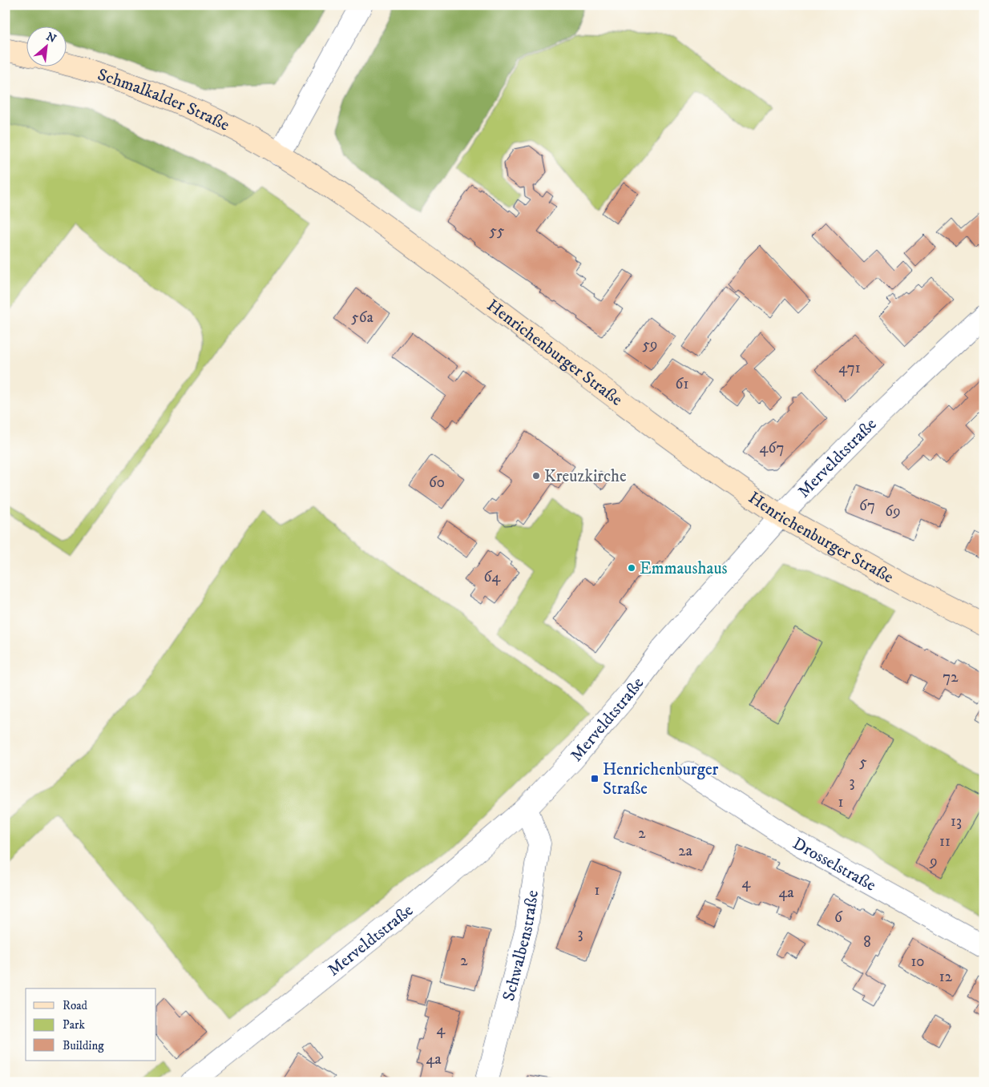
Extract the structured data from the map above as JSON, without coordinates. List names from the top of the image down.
{
  "streets": {
    "main road": ["Schmalkalder Straße", "Henrichenburger Straße"],
    "street": ["Merveldtstraße", "Drosselstraße", "Schwalbenstraße"]
  },
  "crossings": [
    ["Schmalkalder Straße", "Henrichenburger Straße"],
    ["Henrichenburger Straße", "Merveldtstraße"],
    ["Merveldtstraße", "Schwalbenstraße"]
  ],
  "places": {
    "other": ["Kreuzkirche", "Emmaushaus"],
    "transit": ["Henrichenburger Straße"]
  },
  "house_numbers": [
    "55",
    "56a",
    "59",
    "471",
    "61",
    "467",
    "60",
    "67",
    "69",
    "64",
    "72",
    "5",
    "3",
    "1",
    "13",
    "2",
    "11",
    "2a",
    "9",
    "4",
    "1",
    "4a",
    "6",
    "3",
    "8",
    "2",
    "10",
    "12",
    "4",
    "4a"
  ],
  "legend": ["Road", "Park", "Building"],
  "north": "top right"
}
